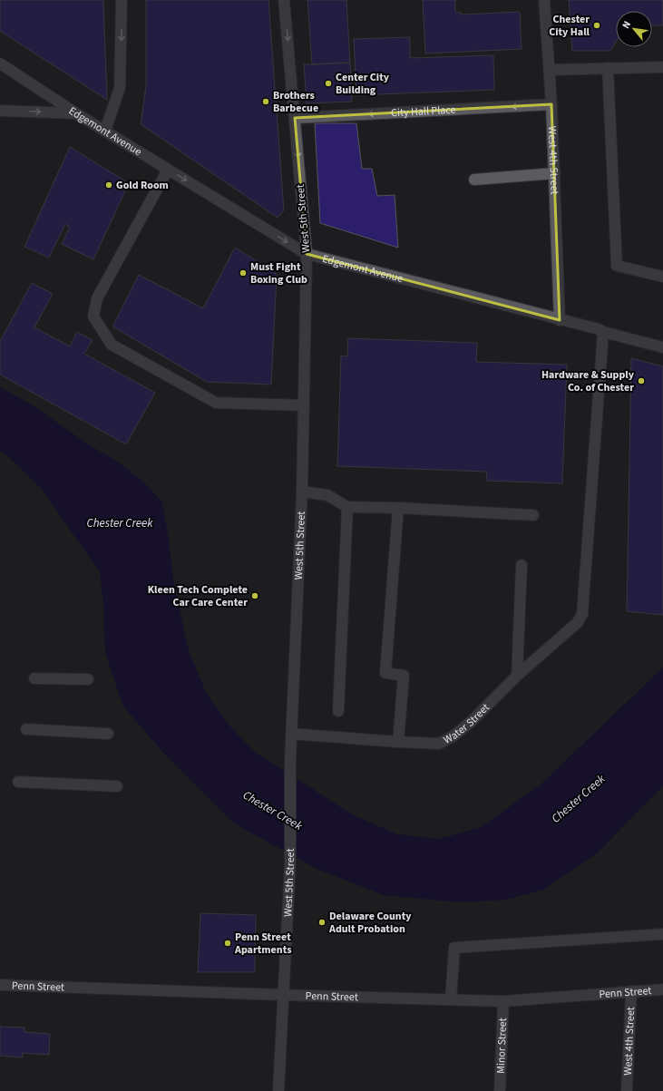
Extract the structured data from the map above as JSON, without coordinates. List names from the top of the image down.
{
  "streets": {
    "street": [
      "City Hall Place",
      "Edgemont Avenue",
      "West 4th Street",
      "West 5th Street",
      "Water Street",
      "Penn Street",
      "Minor Street"
    ]
  },
  "crossings": [
    ["City Hall Place", "West 4th Street"],
    ["City Hall Place", "West 5th Street"],
    ["Edgemont Avenue", "West 4th Street"],
    ["Edgemont Avenue", "West 5th Street"],
    ["Edgemont Avenue", "Water Street"],
    ["West 4th Street", "Penn Street"],
    ["West 5th Street", "Water Street"],
    ["West 5th Street", "Penn Street"],
    ["Penn Street", "Minor Street"]
  ],
  "water": ["Chester Creek"],
  "places": [
    "Chester City Hall",
    "Center City Building",
    "Brothers Barbecue",
    "Gold Room",
    "Must Fight Boxing Club",
    "Hardware & Supply Co. of Chester",
    "Kleen Tech Complete Car Care Center",
    "Delaware County Adult Probation",
    "Penn Street Apartments"
  ],
  "north": "top left"
}
